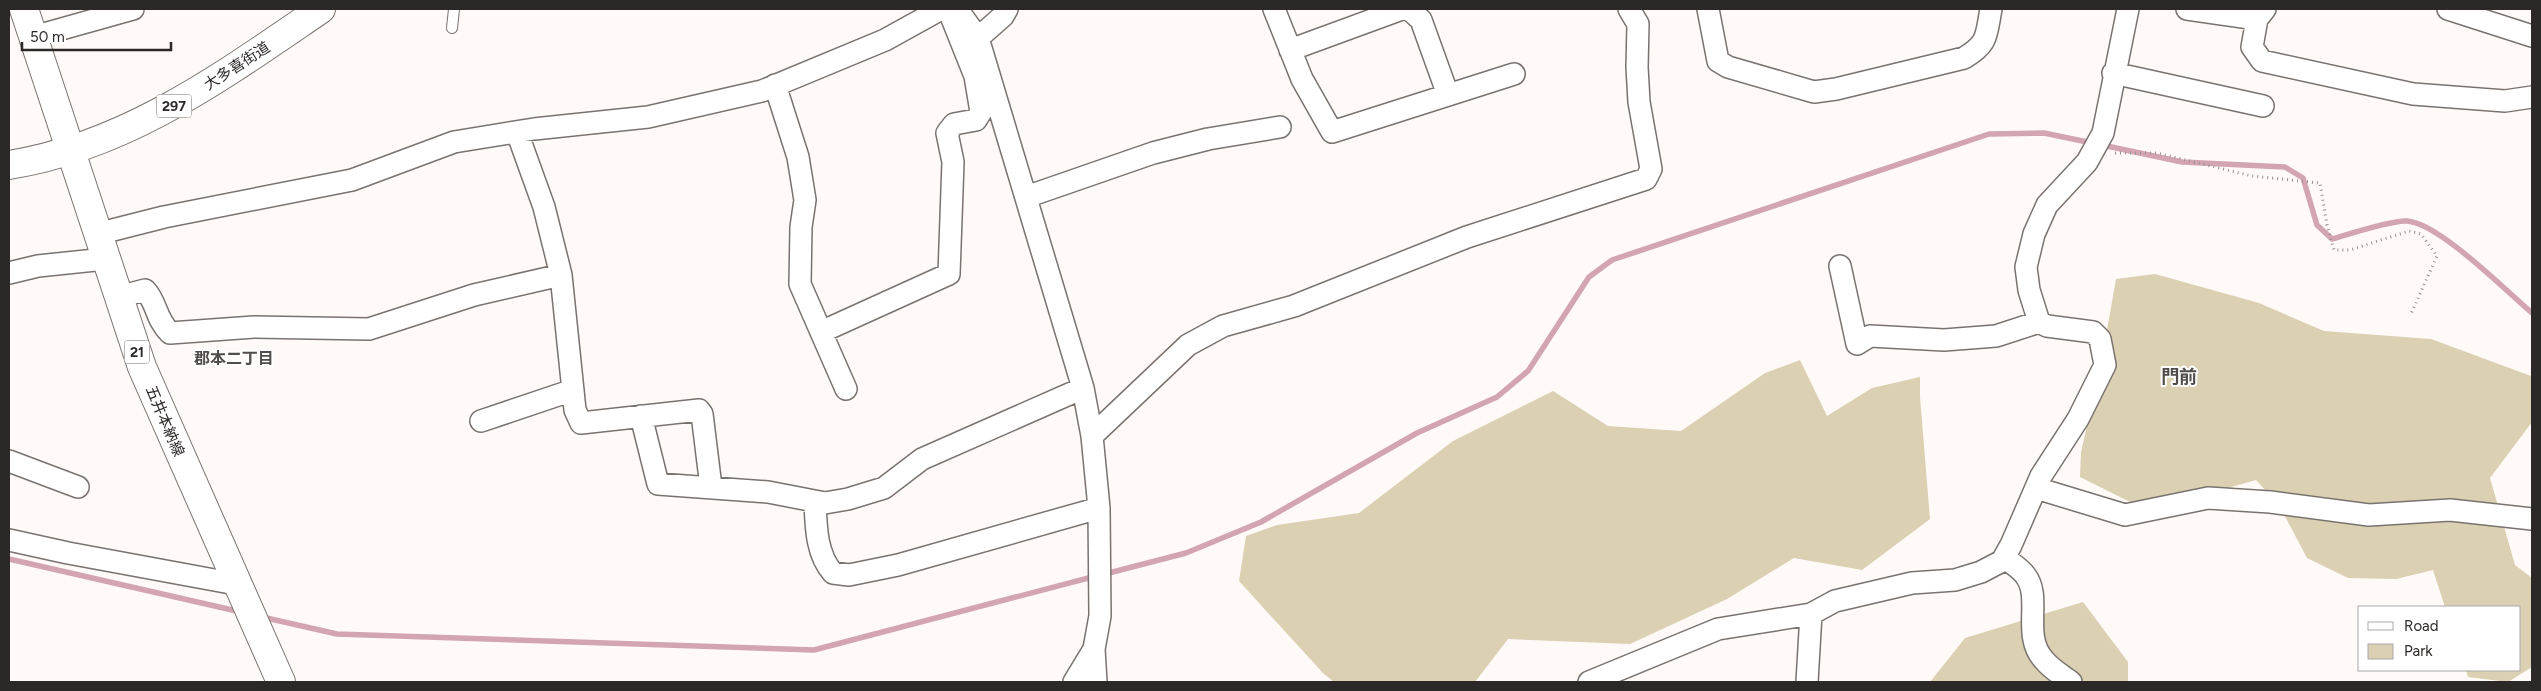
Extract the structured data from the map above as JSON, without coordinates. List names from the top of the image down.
{
  "streets": {
    "main road": [
      "大多喜街道",
      "297",
      "21",
      "五井本納線"
    ]
  },
  "crossings": [
    ["大多喜街道", "五井本納線"]
  ],
  "districts": ["郡本二丁目", "門前"],
  "legend": ["Road", "Park"],
  "scale_bar": "50 m"
}
